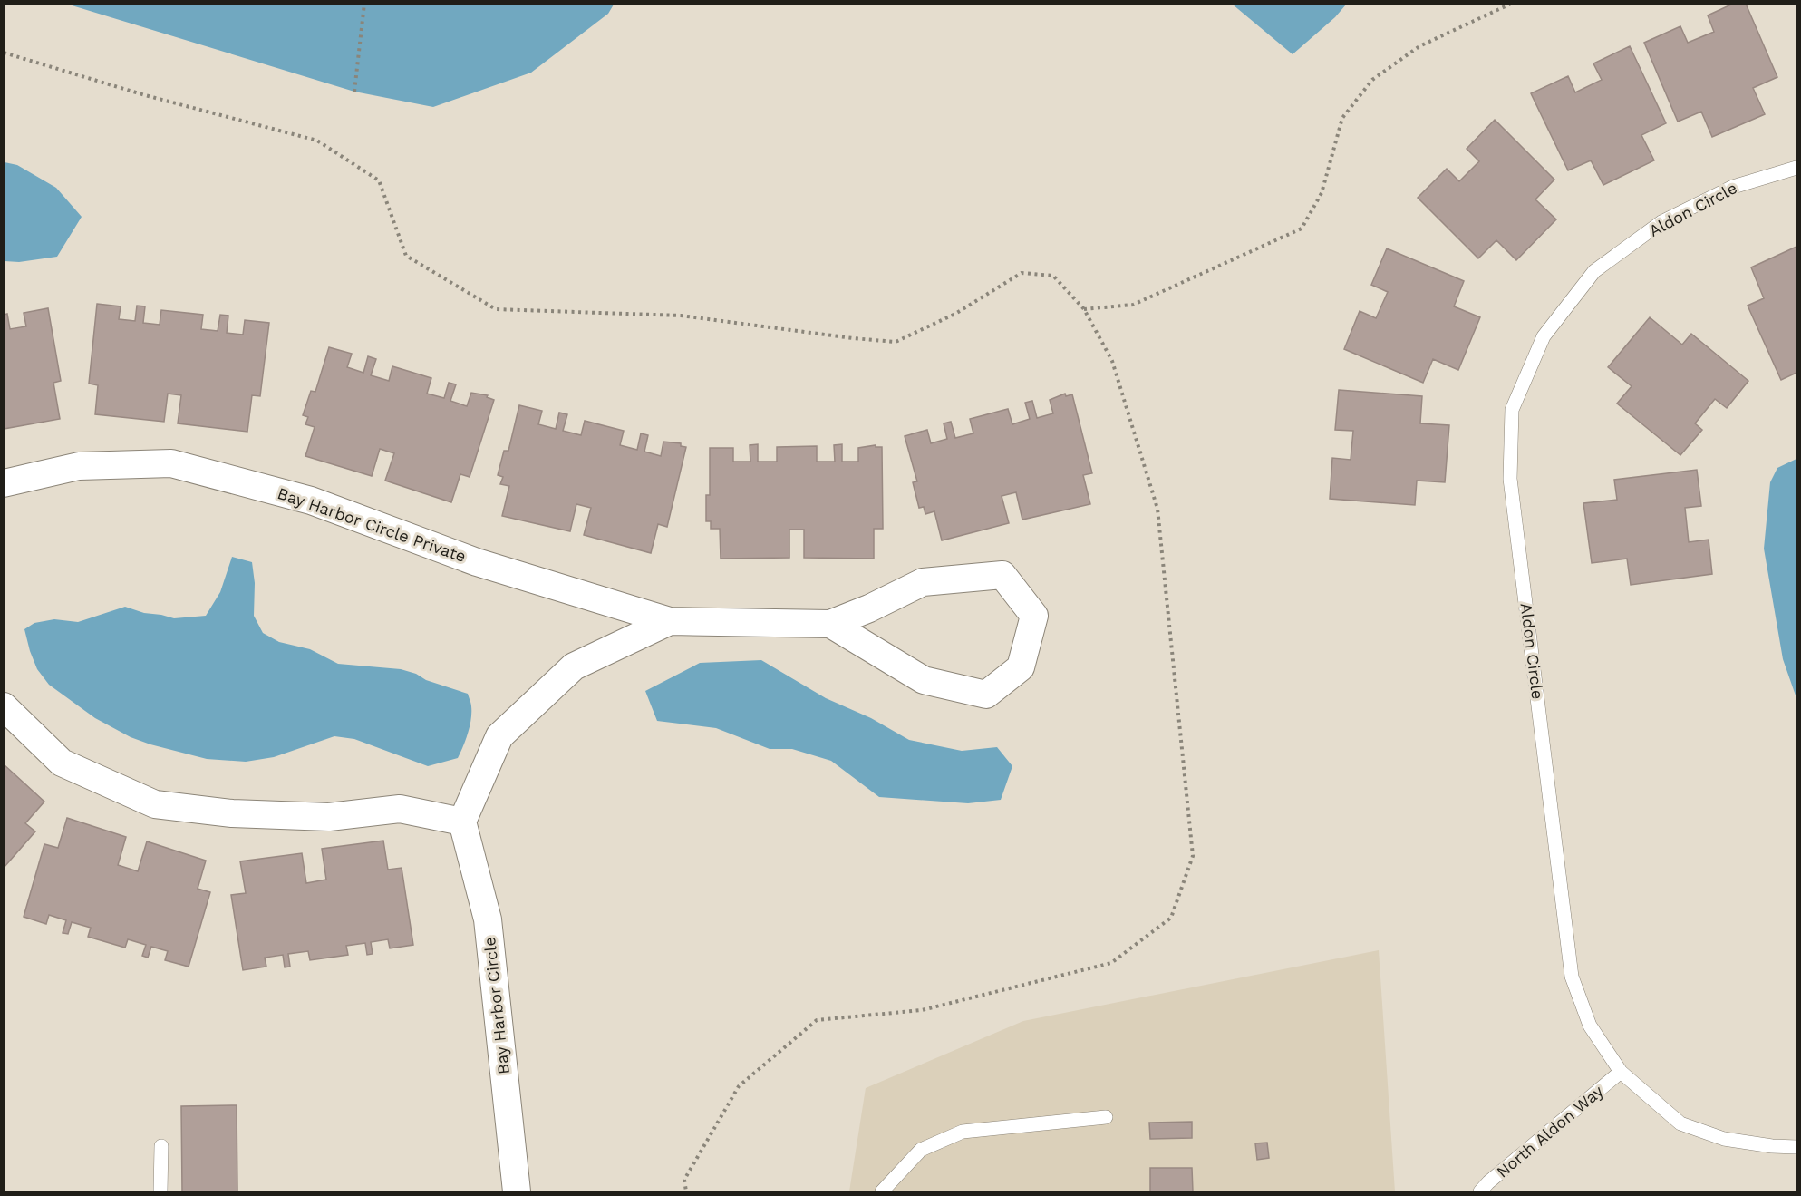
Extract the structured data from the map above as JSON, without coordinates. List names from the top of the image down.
{
  "streets": {
    "street": ["Bay Harbor Circle Private", "Bay Harbor Circle"],
    "lane": ["Aldon Circle", "North Aldon Way"]
  },
  "crossings": [
    ["Aldon Circle", "North Aldon Way"],
    ["Bay Harbor Circle Private", "Bay Harbor Circle"]
  ]
}
